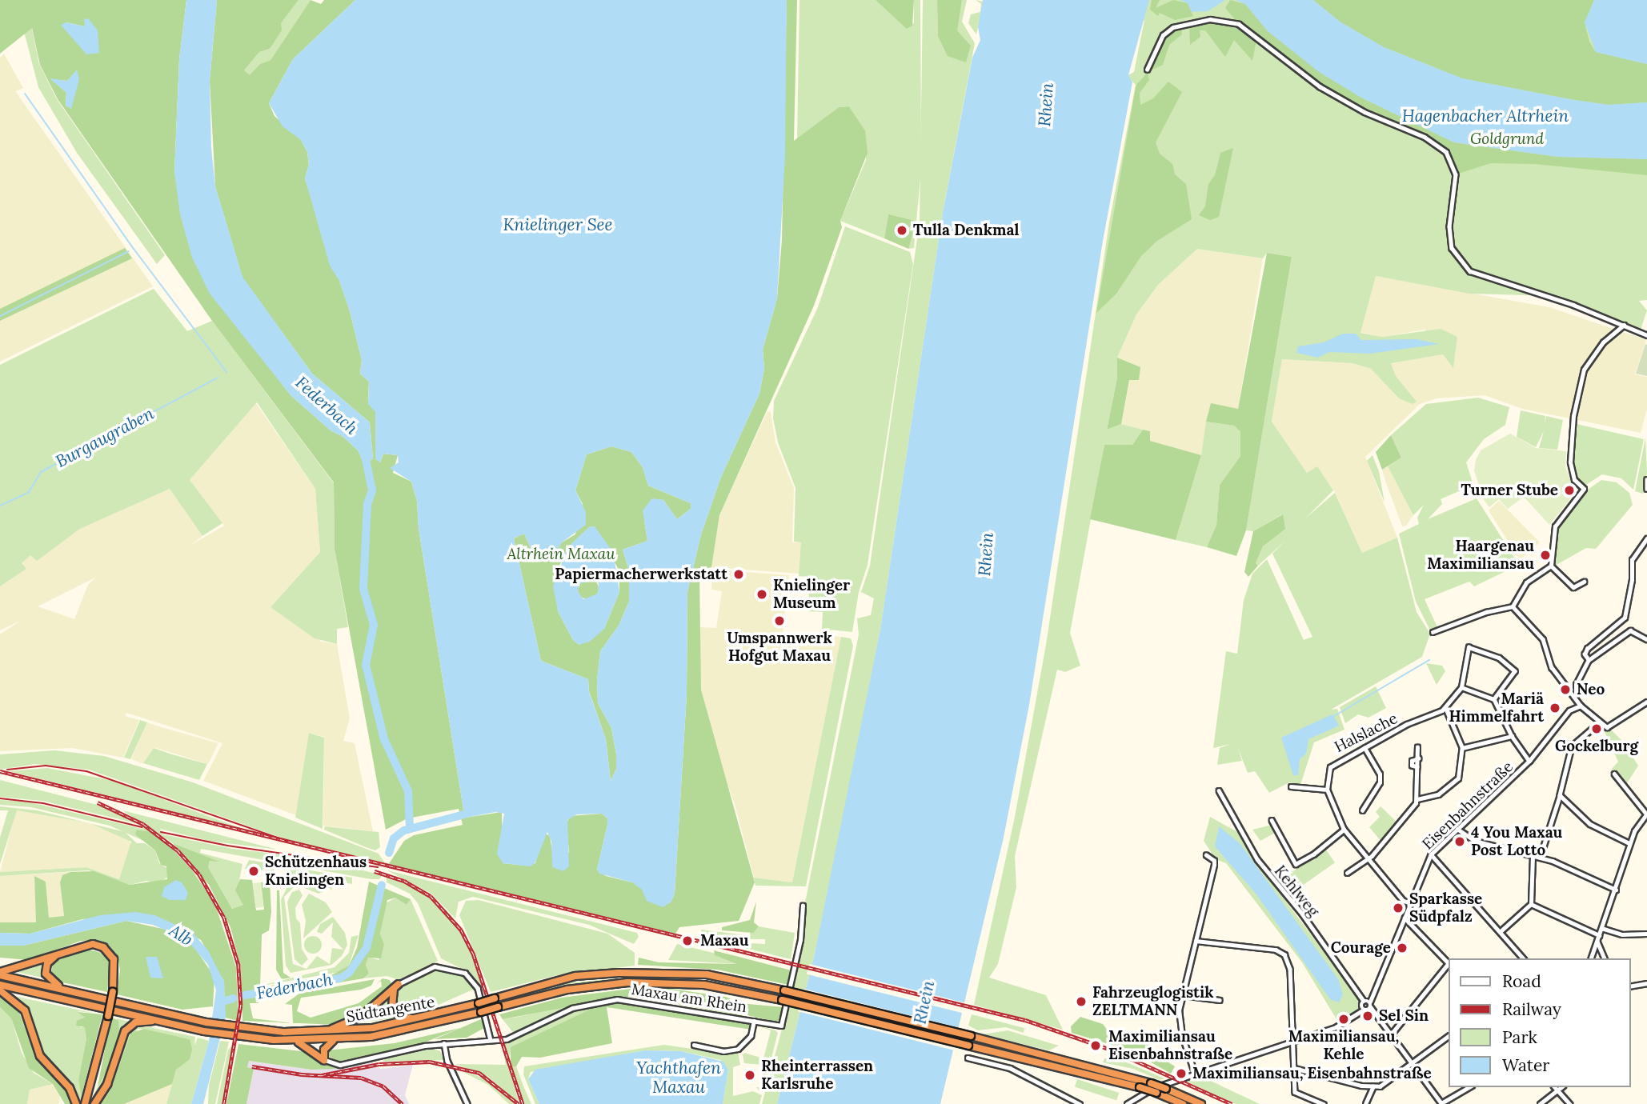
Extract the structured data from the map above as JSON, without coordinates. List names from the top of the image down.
{
  "streets": {
    "highway": ["Südtangente"],
    "street": [
      "Halslache",
      "Eisenbahnstraße",
      "Kehlweg",
      "Maxau am Rhein"
    ]
  },
  "water": [
    "Rhein",
    "Hagenbacher Altrhein",
    "Knielinger See",
    "Federbach",
    "Burgaugraben",
    "Alb",
    "Yachthafen Maxau"
  ],
  "parks": ["Goldgrund", "Altrhein Maxau"],
  "places": [
    "Tulla Denkmal",
    "Turner Stube",
    "Haargenau Maximiliansau",
    "Papiermacherwerkstatt",
    "Knielinger Museum",
    "Umspannwerk Hofgut Maxau",
    "Neo",
    "Mariä Himmelfahrt",
    "Gockelburg",
    "4 You Maxau Post Lotto",
    "Schützenhaus Knielingen",
    "Sparkasse Südpfalz",
    "Maxau",
    "Courage",
    "Fahrzeuglogistik ZELTMANN",
    "Sel Sin",
    "Maximiliansau, Kehle",
    "Maximiliansau Eisenbahnstraße",
    "Maximiliansau, Eisenbahnstraße",
    "Rheinterrassen Karlsruhe"
  ],
  "legend": [
    "Road",
    "Railway",
    "Park",
    "Water"
  ]
}
